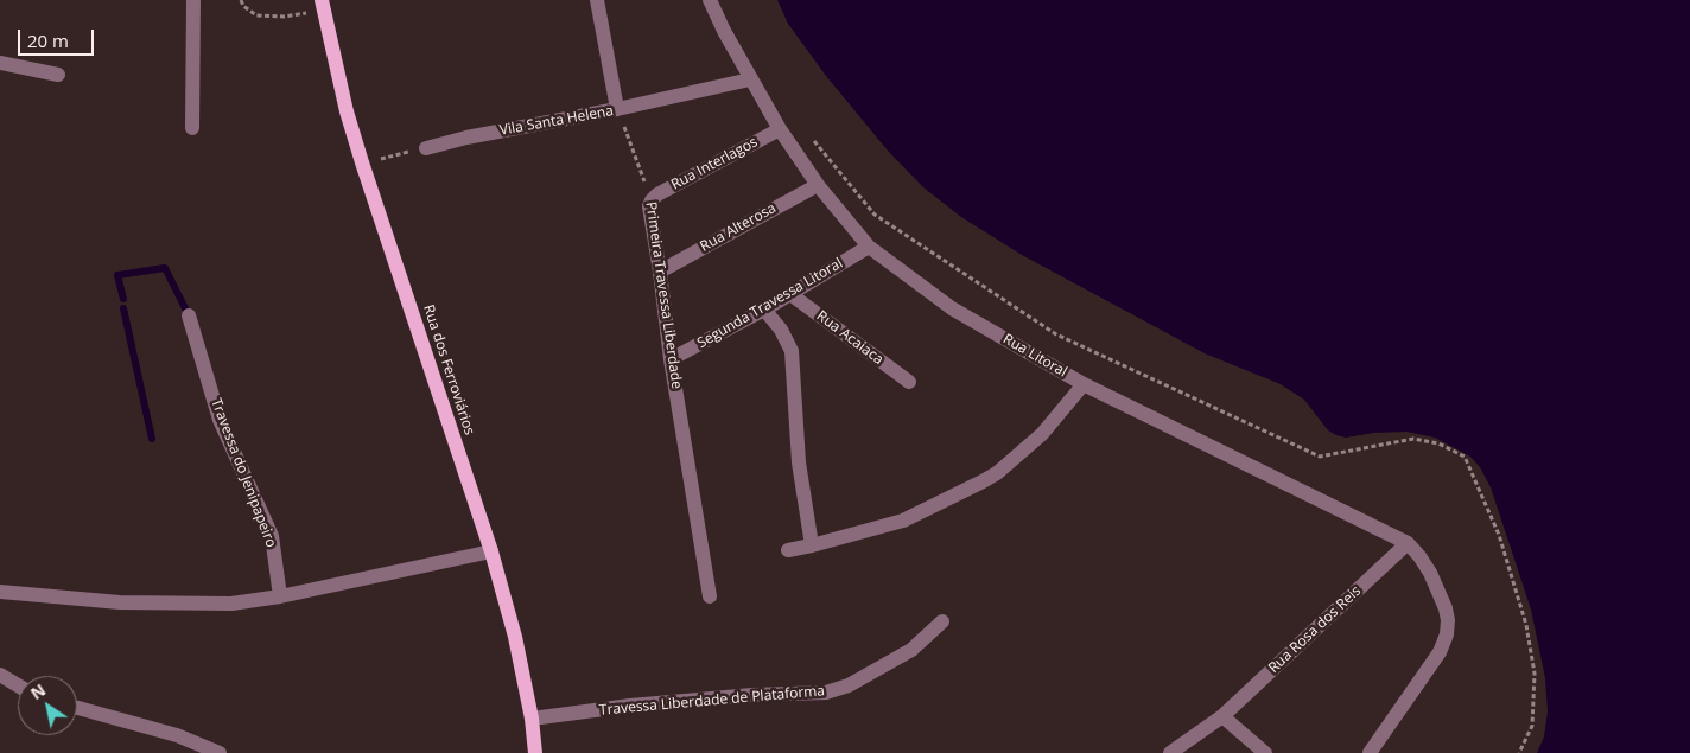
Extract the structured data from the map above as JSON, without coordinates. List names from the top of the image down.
{
  "streets": {
    "main road": ["Rua dos Ferroviários"],
    "street": [
      "Vila Santa Helena",
      "Rua Interlagos",
      "Rua Alterosa",
      "Primeira Travessa Liberdade",
      "Segunda Travessa Litoral",
      "Rua Acaiaca",
      "Rua Litoral",
      "Travessa do Jenipapeiro",
      "Rua Rosa dos Reis",
      "Travessa Liberdade de Plataforma"
    ]
  },
  "crossings": [
    ["Vila Santa Helena", "Primeira Travessa Liberdade"],
    ["Vila Santa Helena", "Rua Litoral"],
    ["Rua Interlagos", "Primeira Travessa Liberdade"],
    ["Rua Interlagos", "Rua Litoral"],
    ["Rua Alterosa", "Primeira Travessa Liberdade"],
    ["Rua Alterosa", "Rua Litoral"],
    ["Primeira Travessa Liberdade", "Segunda Travessa Litoral"],
    ["Segunda Travessa Litoral", "Rua Acaiaca"],
    ["Segunda Travessa Litoral", "Rua Litoral"],
    ["Rua Litoral", "Rua Rosa dos Reis"],
    ["Rua dos Ferroviários", "Travessa Liberdade de Plataforma"]
  ],
  "scale_bar": "20 m",
  "north": "top left"
}
